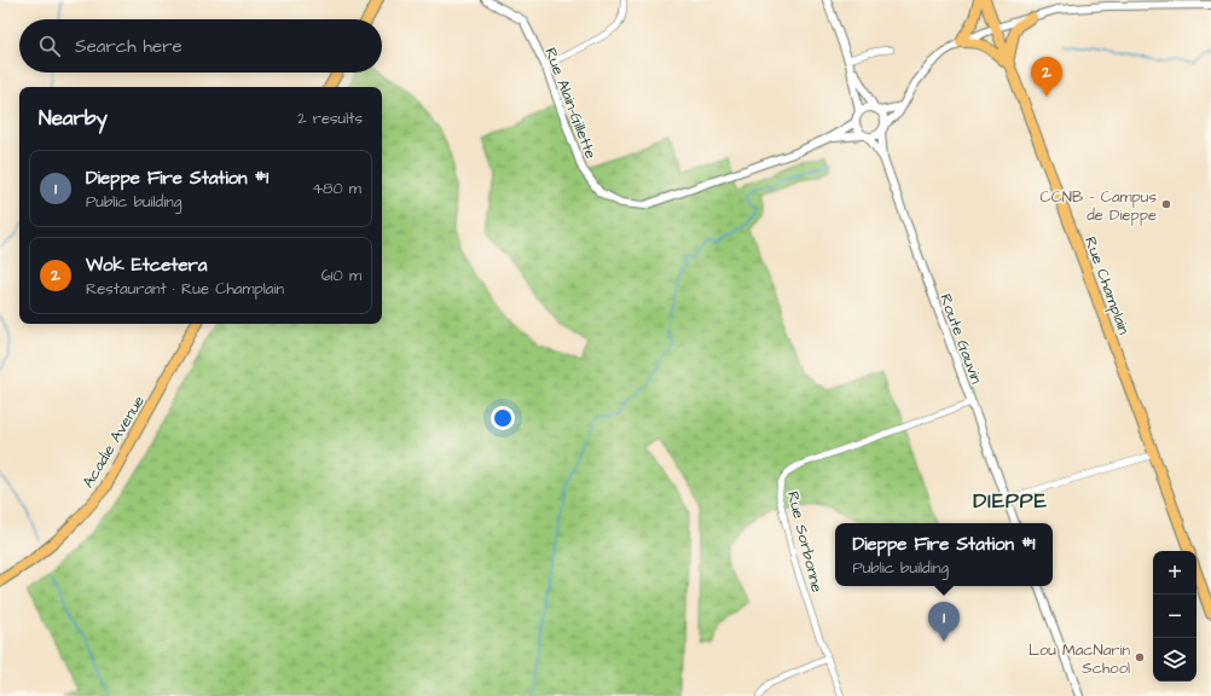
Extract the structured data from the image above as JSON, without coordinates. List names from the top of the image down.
{
  "streets": {
    "main road": ["Rue Champlain", "Acadie Avenue"],
    "street": ["Rue Alain-Gillette", "Route Gauvin", "Rue Sorbonne"]
  },
  "crossings": [
    ["Rue Alain-Gillette", "Route Gauvin"],
    ["Route Gauvin", "Rue Sorbonne"]
  ],
  "districts": ["DIEPPE"],
  "places": ["CCNB - Campus de Dieppe", "Lou MacNarin School"],
  "page": {
    "search": "Search here",
    "pins": ["2", "1"],
    "heading": ["Nearby", "2 results"],
    "list": [
      {
        "mark": "1",
        "name": "Dieppe Fire Station #1",
        "note": "Public building",
        "value": "480 m"
      },
      {
        "mark": "2",
        "name": "Wok Etcetera",
        "note": "Restaurant · Rue Champlain",
        "value": "610 m"
      }
    ],
    "popup": ["Dieppe Fire Station #1", "Public building"],
    "map_buttons": ["+", "−"]
  }
}
